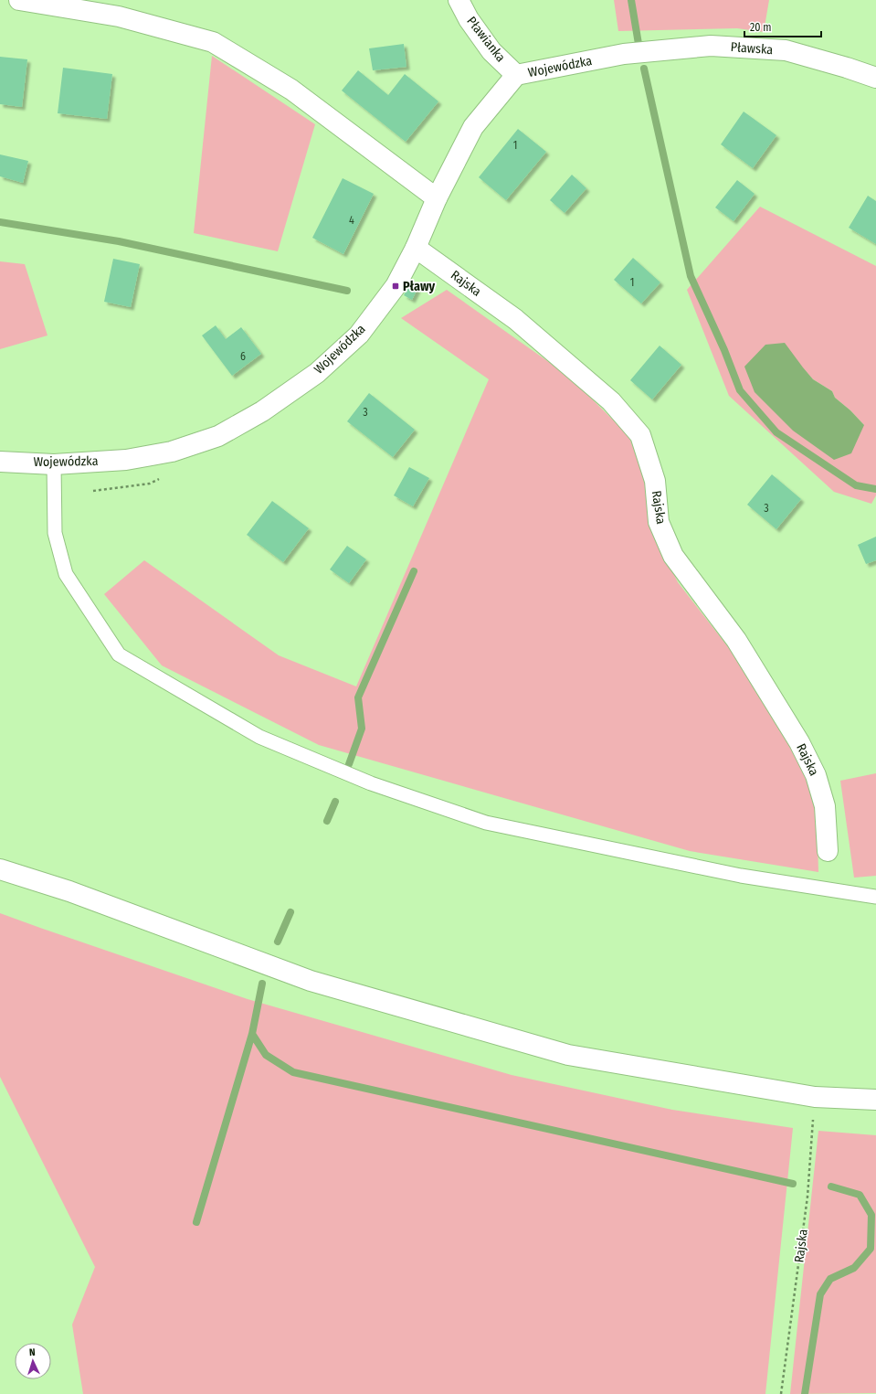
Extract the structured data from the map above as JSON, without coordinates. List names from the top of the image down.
{
  "streets": {
    "street": [
      "Pławianka",
      "Pławska",
      "Wojewódzka",
      "Rajska"
    ]
  },
  "crossings": [
    ["Pławianka", "Wojewódzka"],
    ["Pławska", "Wojewódzka"],
    ["Wojewódzka", "Rajska"]
  ],
  "places": {
    "transit": ["Pławy"]
  },
  "house_numbers": [
    "1",
    "4",
    "1",
    "6",
    "3",
    "3"
  ],
  "scale_bar": "20 m",
  "north": "top"
}
